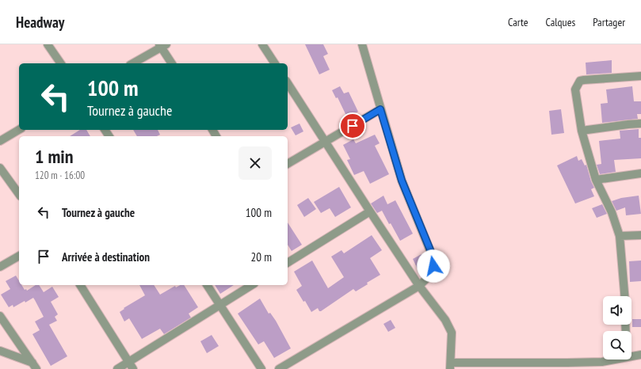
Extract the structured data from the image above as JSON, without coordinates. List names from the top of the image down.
{
  "page": {
    "header": "Headway",
    "nav": ["Carte", "Calques", "Partager"],
    "turn": ["100 m", "Tournez à gauche"],
    "heading": ["1 min", "120 m · 16:00"],
    "list": [
      {
        "name": "Tournez à gauche",
        "value": "100 m"
      },
      {
        "name": "Arrivée à destination",
        "value": "20 m"
      }
    ]
  }
}
